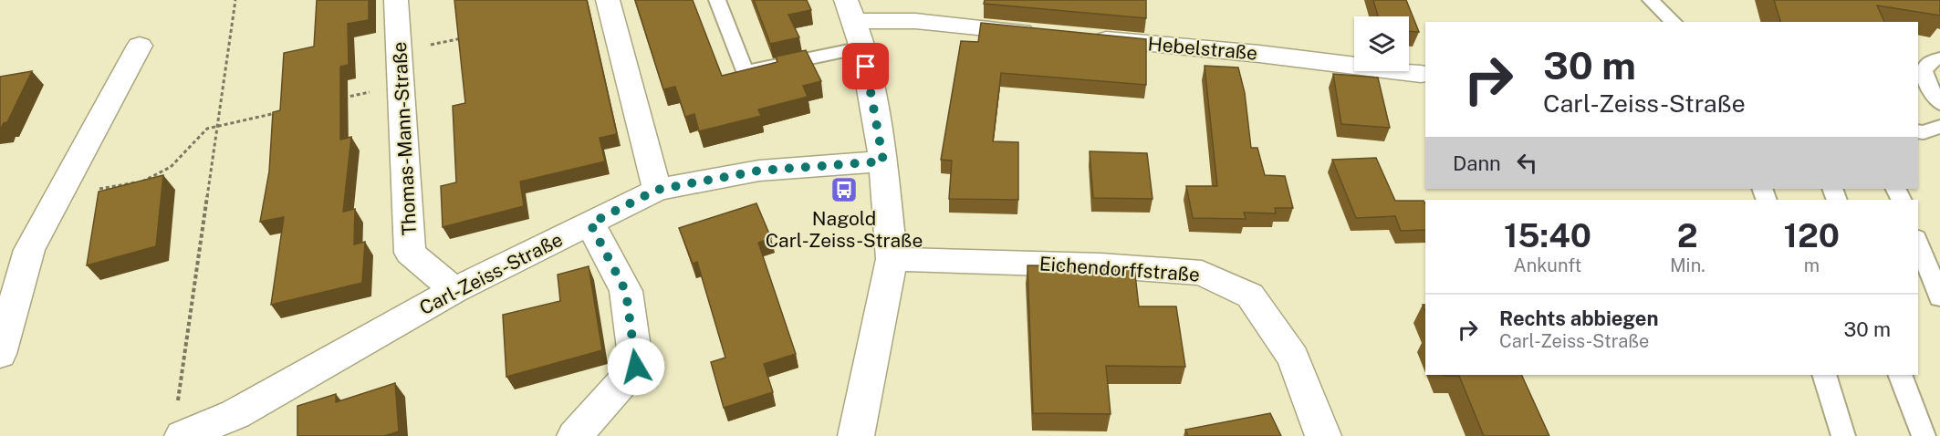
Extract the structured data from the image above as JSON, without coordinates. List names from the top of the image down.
{
  "streets": {
    "street": [
      "Hebelstraße",
      "Thomas-Mann-Straße",
      "Eichendorffstraße",
      "Carl-Zeiss-Straße"
    ]
  },
  "crossings": [
    ["Thomas-Mann-Straße", "Carl-Zeiss-Straße"]
  ],
  "places": {
    "bus stop": ["Nagold Carl-Zeiss-Straße"]
  },
  "page": {
    "turn": ["30 m", "Carl-Zeiss-Straße"],
    "then": "Dann",
    "eta": [
      "15:40",
      "Ankunft",
      "2",
      "Min.",
      "120",
      "m"
    ],
    "list": [
      {
        "name": "Rechts abbiegen",
        "note": "Carl-Zeiss-Straße",
        "value": "30 m"
      }
    ]
  }
}
